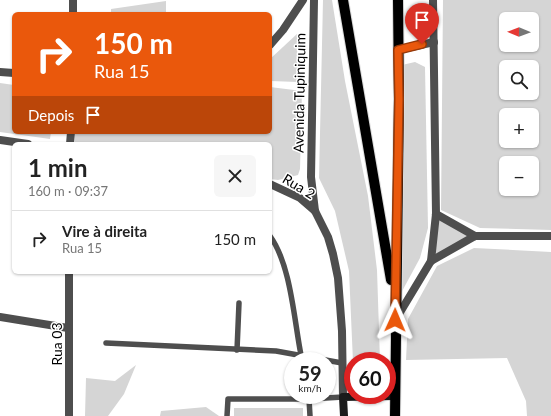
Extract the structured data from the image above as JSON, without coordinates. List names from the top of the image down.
{
  "streets": {
    "street": ["Avenida Tupiniquim", "Rua 2", "Rua 03"]
  },
  "crossings": [
    ["Avenida Tupiniquim", "Rua 2"]
  ],
  "north": "left",
  "page": {
    "map_buttons": ["+", "−"],
    "turn": ["150 m", "Rua 15"],
    "then": "Depois",
    "heading": ["1 min", "160 m · 09:37"],
    "list": [
      {
        "name": "Vire à direita",
        "note": "Rua 15",
        "value": "150 m"
      }
    ],
    "speed": "59 km/h",
    "limit": "60"
  }
}
